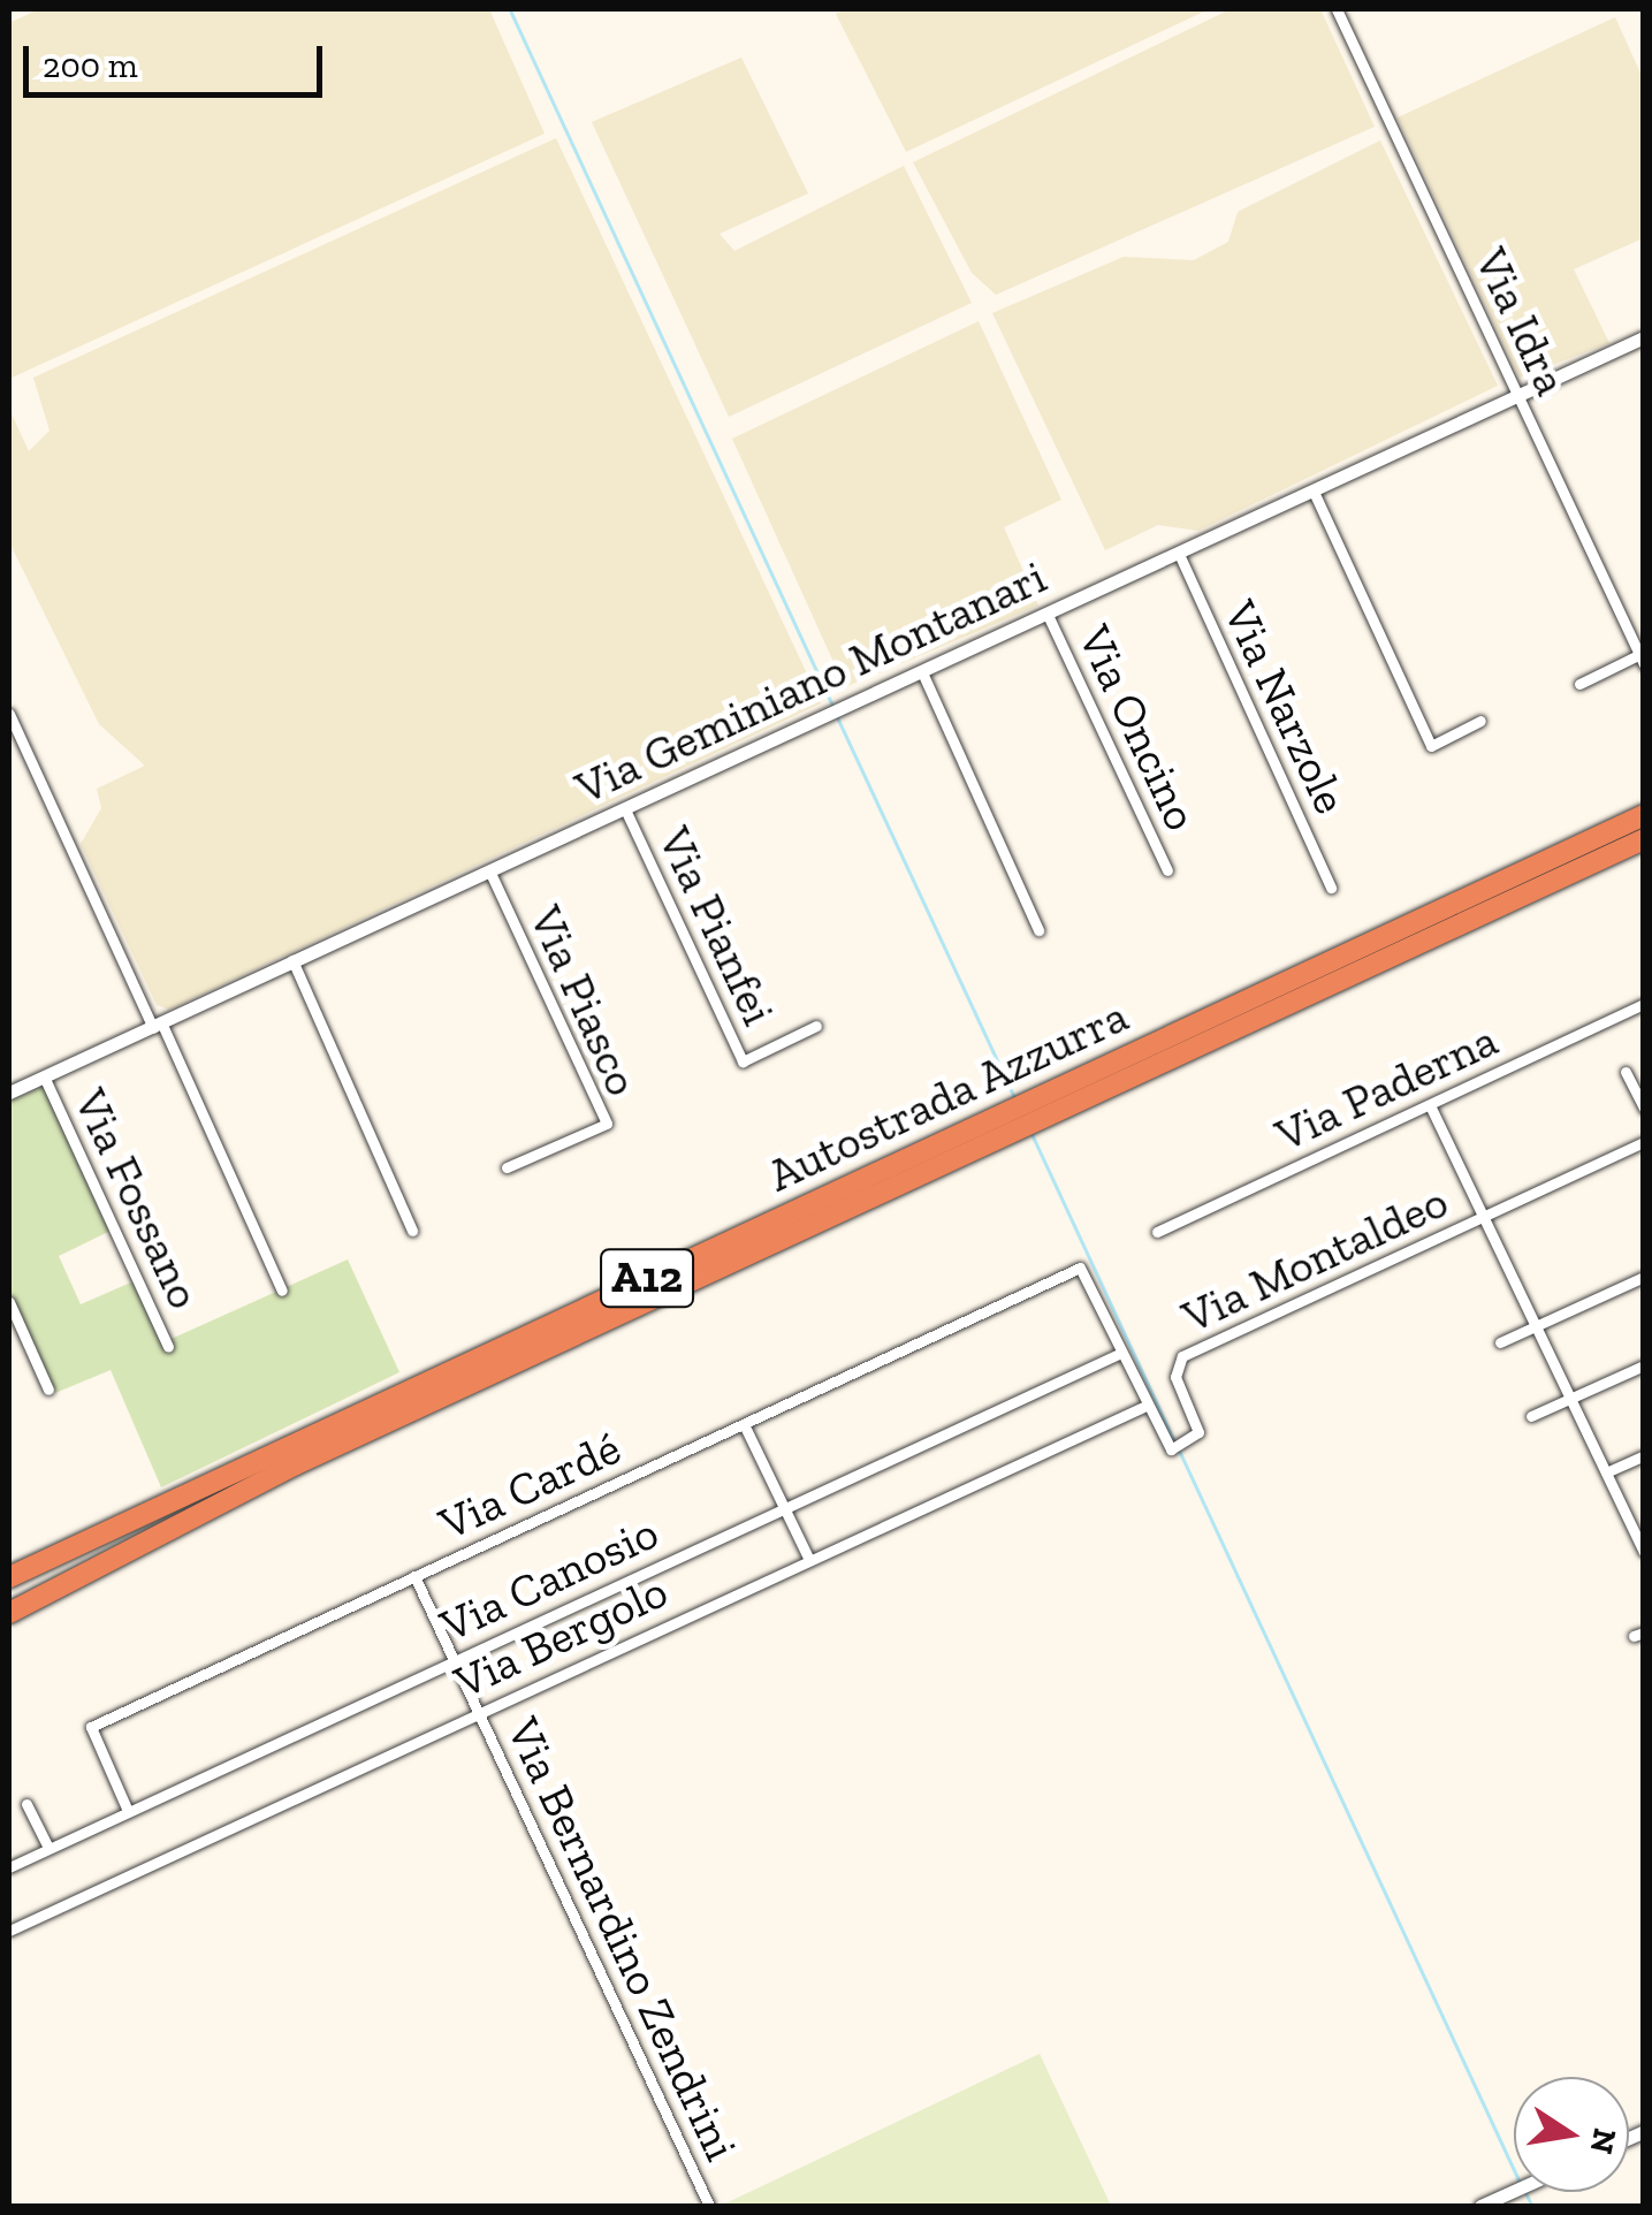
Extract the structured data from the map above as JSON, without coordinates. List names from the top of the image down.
{
  "streets": {
    "highway": ["Autostrada Azzurra", "A12"],
    "street": [
      "Via Idra",
      "Via Geminiano Montanari",
      "Via Narzole",
      "Via Oncino",
      "Via Pianfei",
      "Via Piasco",
      "Via Paderna",
      "Via Fossano",
      "Via Montaldeo",
      "Via Cardé",
      "Via Canosio",
      "Via Bergolo",
      "Via Bernardino Zendrini"
    ]
  },
  "crossings": [
    ["Via Idra", "Via Geminiano Montanari"],
    ["Via Geminiano Montanari", "Via Narzole"],
    ["Via Geminiano Montanari", "Via Oncino"],
    ["Via Geminiano Montanari", "Via Pianfei"],
    ["Via Geminiano Montanari", "Via Piasco"],
    ["Via Geminiano Montanari", "Via Fossano"],
    ["Via Montaldeo", "Via Cardé"],
    ["Via Montaldeo", "Via Canosio"],
    ["Via Montaldeo", "Via Bergolo"],
    ["Via Cardé", "Via Canosio"],
    ["Via Cardé", "Via Bernardino Zendrini"],
    ["Via Canosio", "Via Bernardino Zendrini"],
    ["Via Bergolo", "Via Bernardino Zendrini"]
  ],
  "scale_bar": "200 m",
  "north": "right"
}
